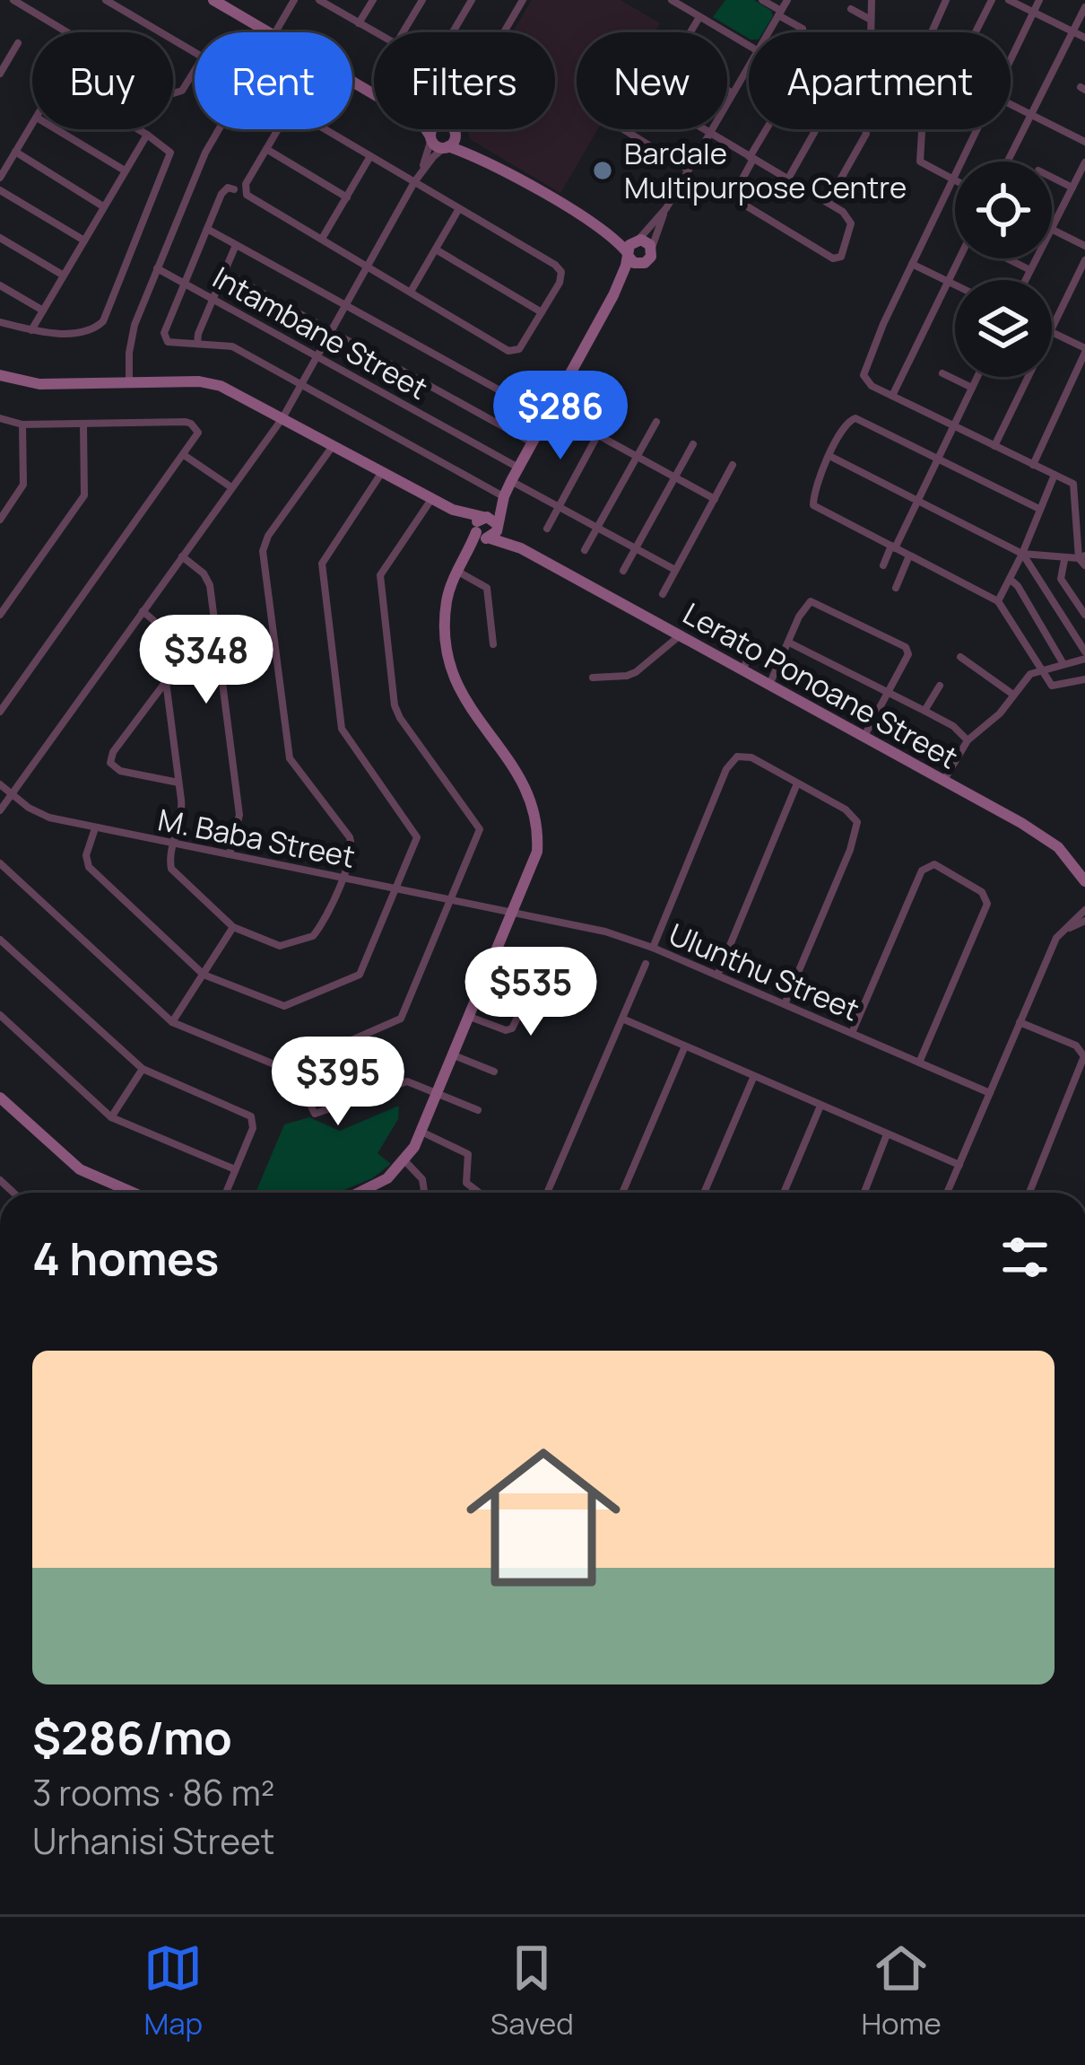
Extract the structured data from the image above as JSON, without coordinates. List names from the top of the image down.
{
  "streets": {
    "street": [
      "Intambane Street",
      "Lerato Ponoane Street",
      "M. Baba Street",
      "Ulunthu Street"
    ]
  },
  "crossings": [
    ["M. Baba Street", "Ulunthu Street"]
  ],
  "places": ["Bardale Multipurpose Centre"],
  "page": {
    "chip": [
      "Buy",
      "Rent",
      "Filters",
      "New",
      "Apartment"
    ],
    "price": [
      "$286",
      "$348",
      "$535",
      "$395"
    ],
    "heading": "4 homes",
    "list": [
      {
        "name": "$286/mo",
        "note": "3 rooms · 86 m² · Urhanisi Street"
      }
    ],
    "tabs": ["Map", "Saved", "Home"]
  }
}
